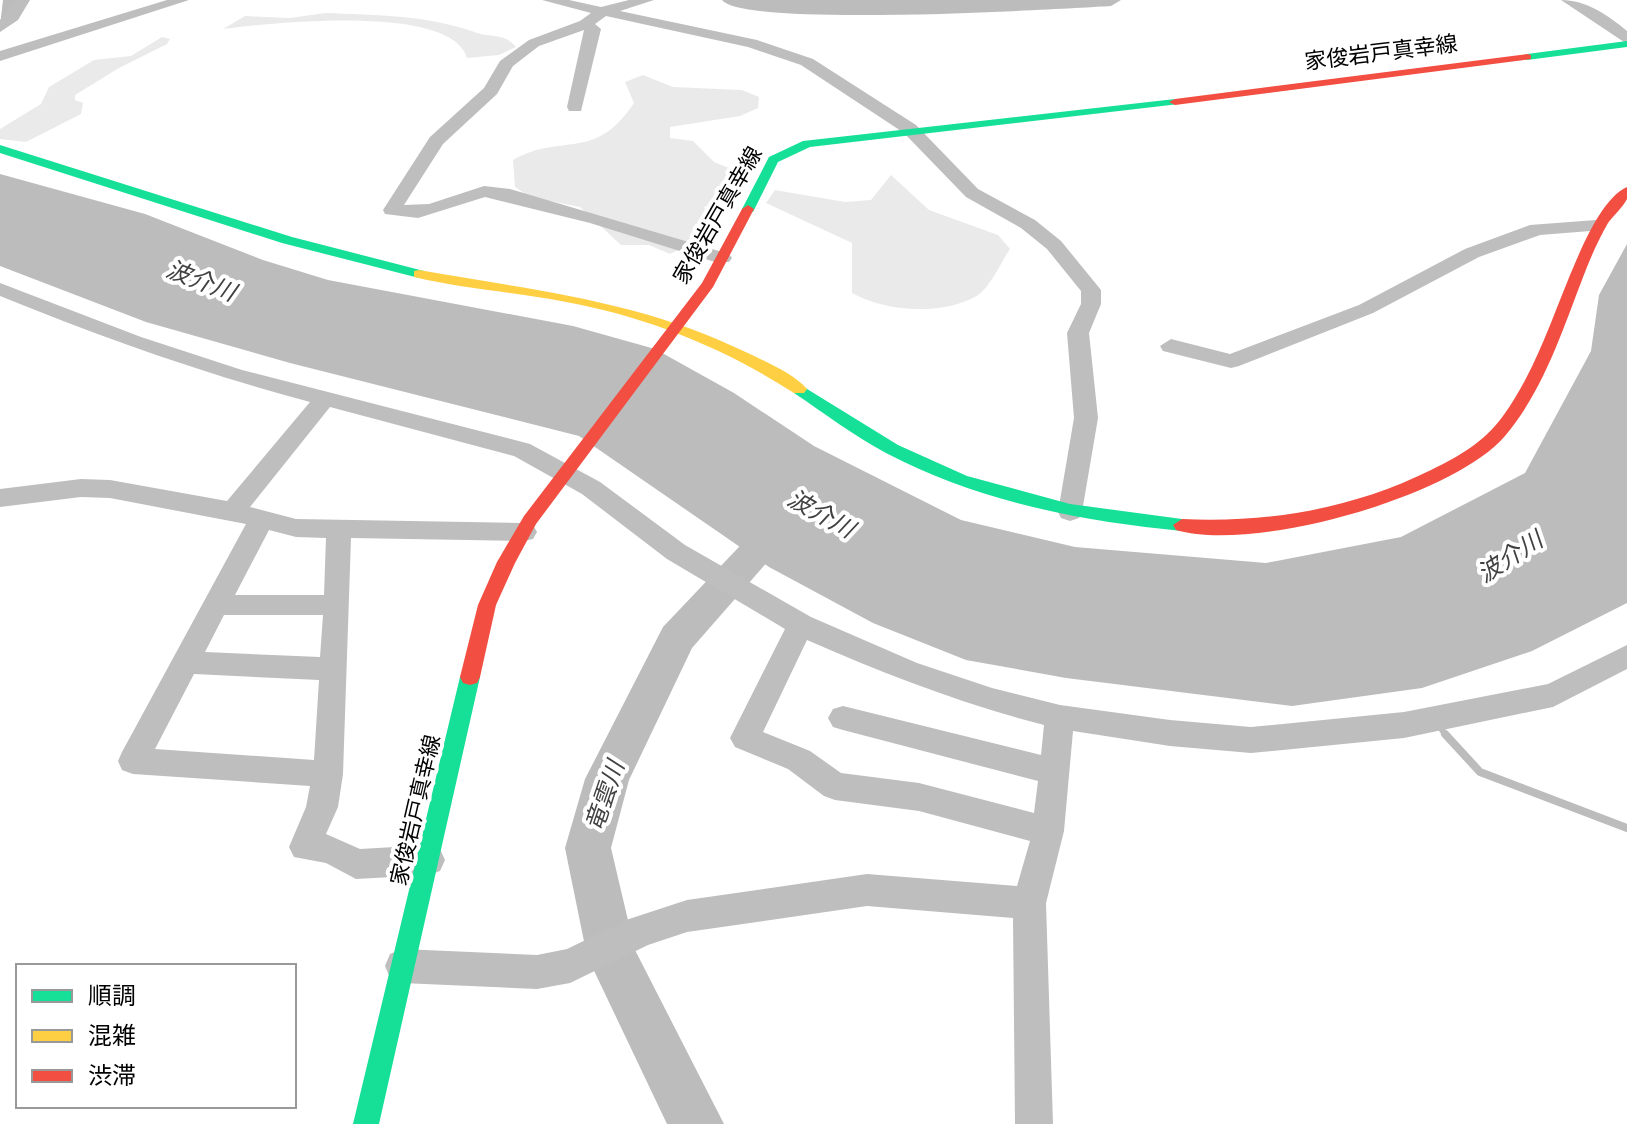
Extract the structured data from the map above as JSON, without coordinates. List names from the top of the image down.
{
  "streets": {
    "street": ["家俊岩戸真幸線"]
  },
  "water": ["波介川", "竜雲川"],
  "legend": ["順調", "混雑", "渋滞"]
}
